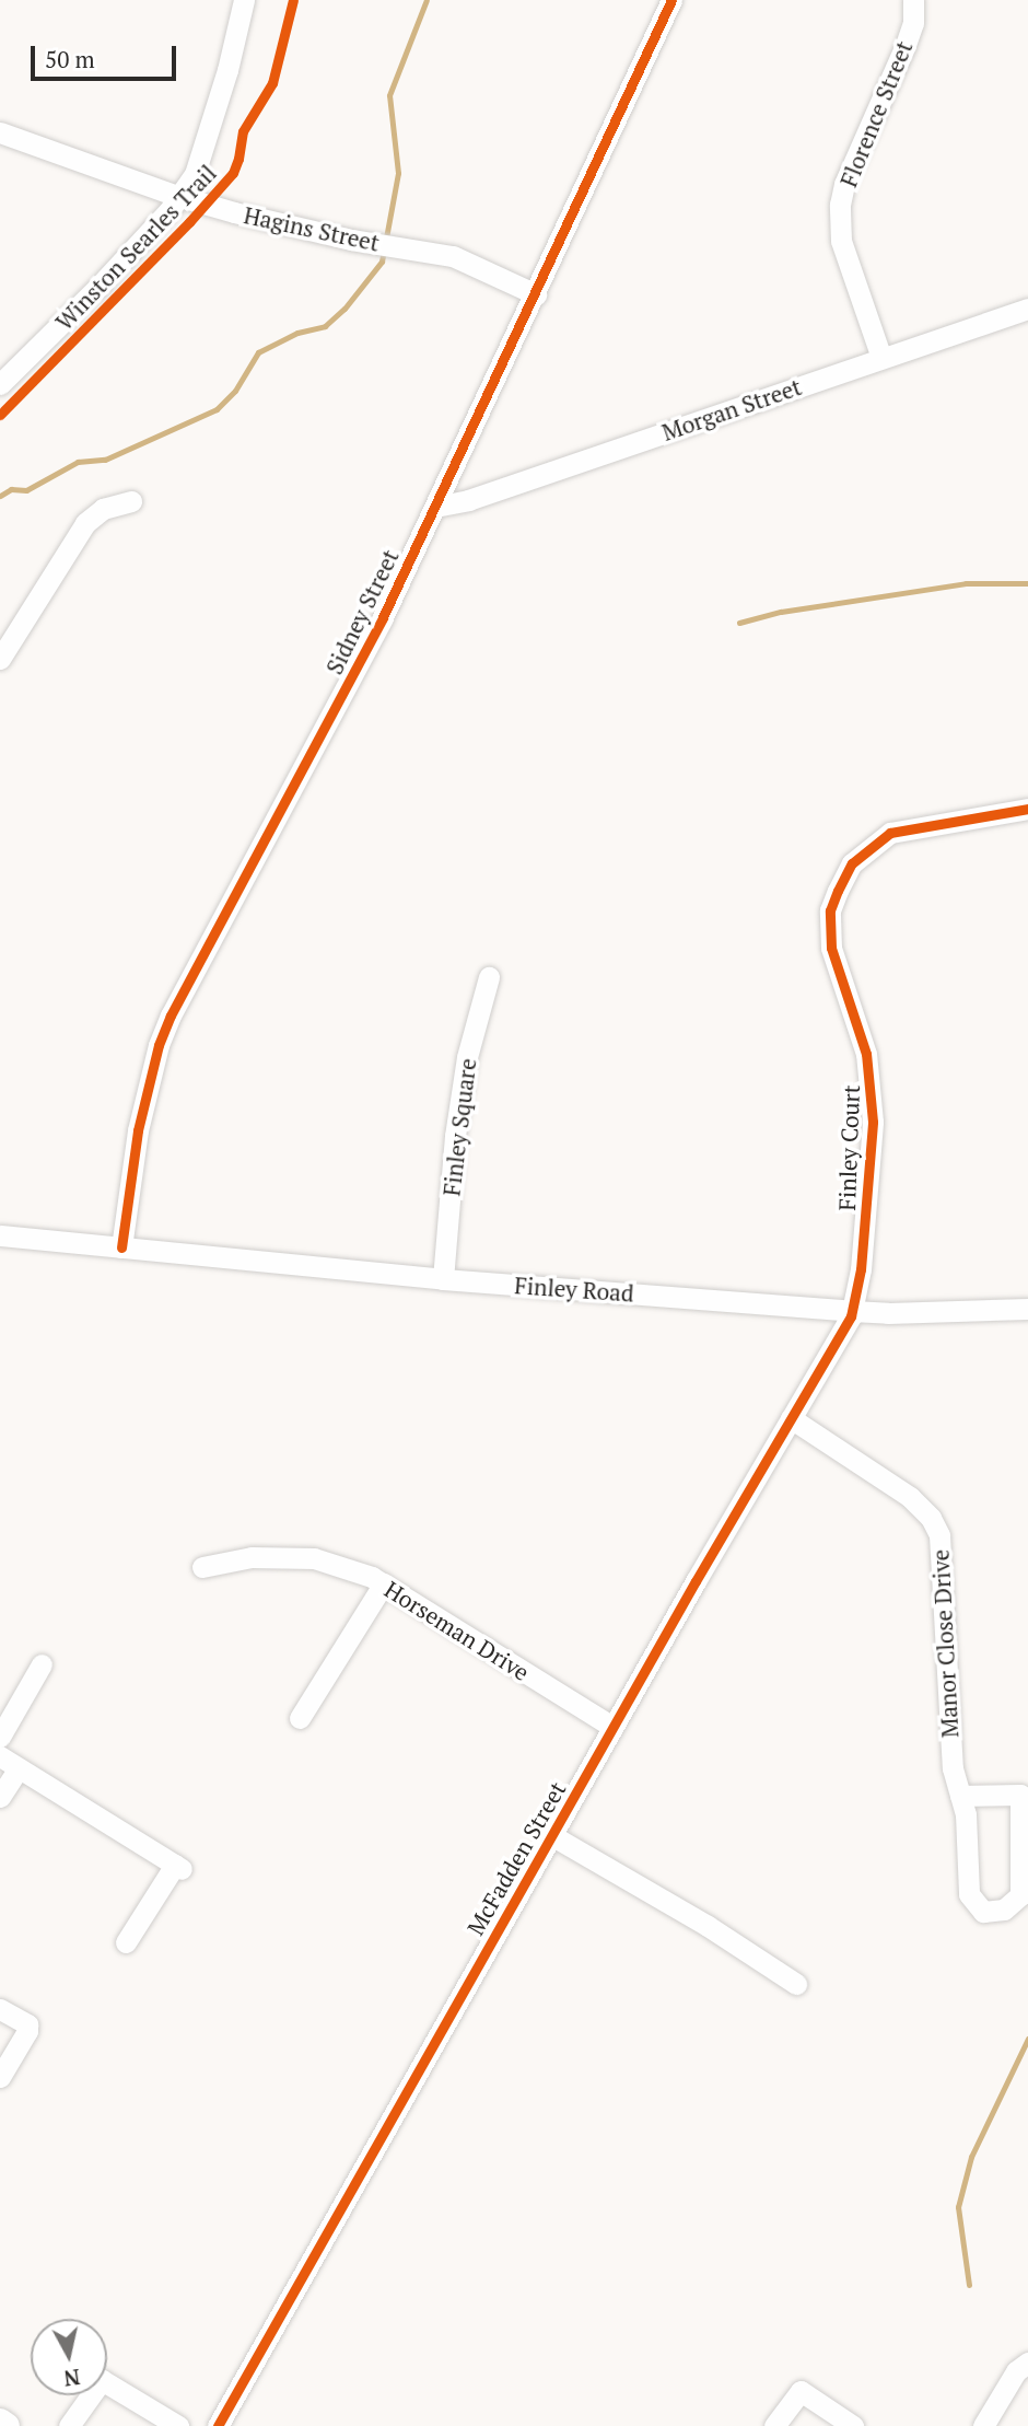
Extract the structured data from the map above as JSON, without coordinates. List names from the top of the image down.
{
  "streets": {
    "street": [
      "Florence Street",
      "Hagins Street",
      "Morgan Street",
      "Sidney Street",
      "Finley Square",
      "Finley Court",
      "Finley Road",
      "Horseman Drive",
      "Manor Close Drive",
      "McFadden Street"
    ],
    "cycle path": ["Winston Searles Trail"]
  },
  "crossings": [
    ["Florence Street", "Morgan Street"],
    ["Hagins Street", "Sidney Street"],
    ["Morgan Street", "Sidney Street"],
    ["Sidney Street", "Finley Road"],
    ["Finley Square", "Finley Road"],
    ["Finley Court", "Finley Road"],
    ["Finley Court", "McFadden Street"],
    ["Finley Road", "McFadden Street"],
    ["Horseman Drive", "McFadden Street"],
    ["Manor Close Drive", "McFadden Street"]
  ],
  "scale_bar": "50 m",
  "north": "bottom"
}
